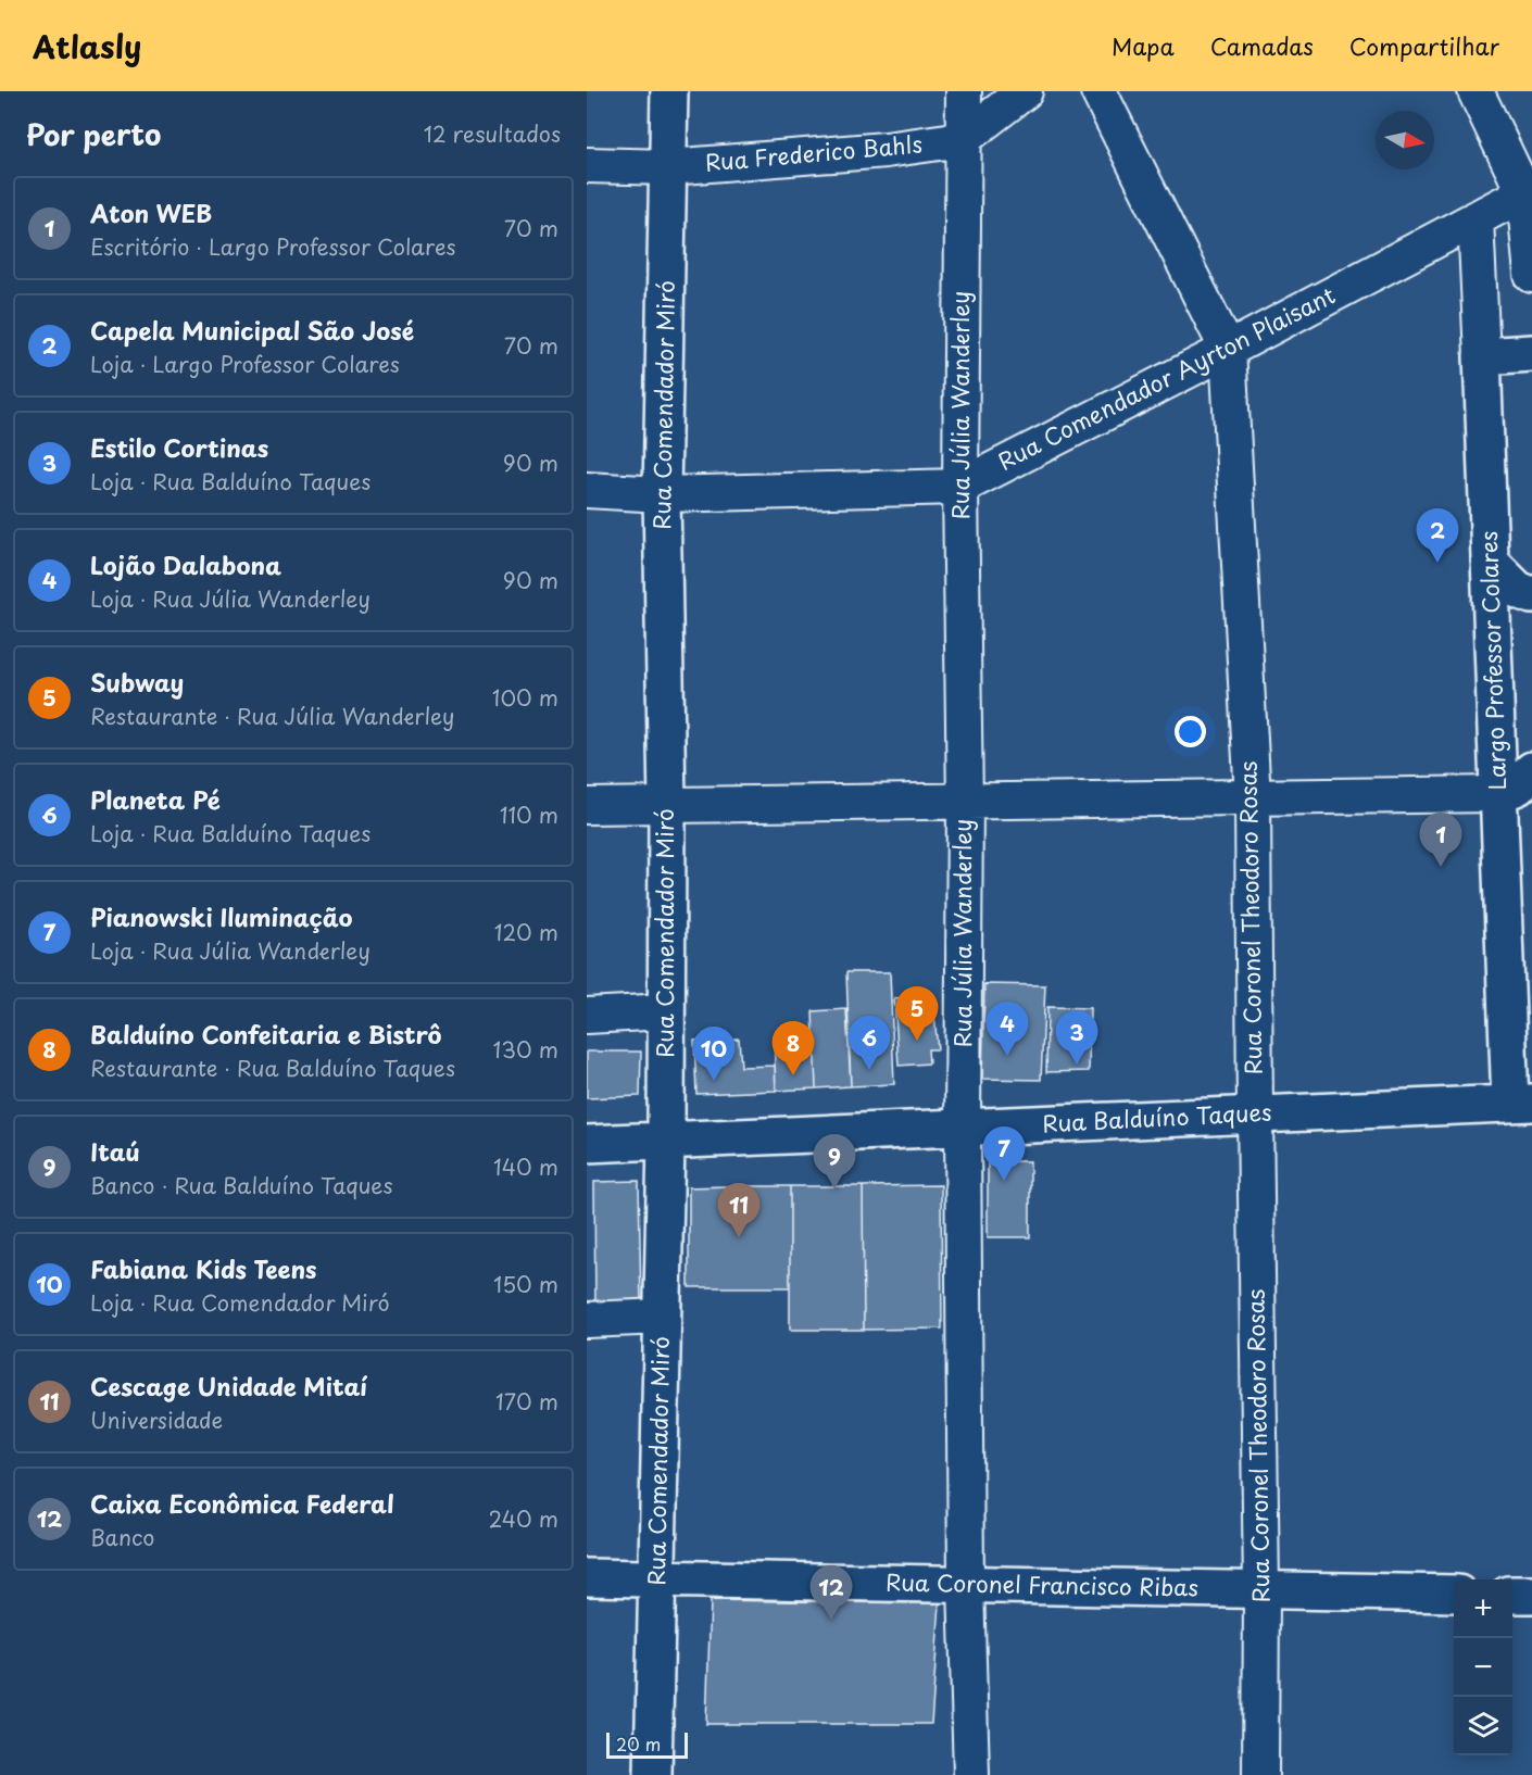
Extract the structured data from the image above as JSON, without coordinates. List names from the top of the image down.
{
  "streets": {
    "main road": [
      "Rua Comendador Miró",
      "Largo Professor Colares",
      "Rua Balduíno Taques",
      "Rua Coronel Francisco Ribas"
    ],
    "street": [
      "Rua Frederico Bahls",
      "Rua Comendador Ayrton Plaisant",
      "Rua Júlia Wanderley",
      "Rua Coronel Theodoro Rosas"
    ]
  },
  "crossings": [
    ["Rua Frederico Bahls", "Rua Comendador Miró"],
    ["Rua Frederico Bahls", "Rua Júlia Wanderley"],
    ["Rua Comendador Ayrton Plaisant", "Rua Comendador Miró"],
    ["Rua Comendador Ayrton Plaisant", "Rua Júlia Wanderley"],
    ["Rua Comendador Ayrton Plaisant", "Largo Professor Colares"],
    ["Rua Comendador Ayrton Plaisant", "Rua Coronel Theodoro Rosas"],
    ["Rua Comendador Miró", "Rua Balduíno Taques"],
    ["Rua Comendador Miró", "Rua Coronel Francisco Ribas"],
    ["Rua Júlia Wanderley", "Rua Balduíno Taques"],
    ["Rua Júlia Wanderley", "Rua Coronel Francisco Ribas"],
    ["Largo Professor Colares", "Rua Balduíno Taques"],
    ["Rua Coronel Theodoro Rosas", "Rua Balduíno Taques"],
    ["Rua Coronel Theodoro Rosas", "Rua Coronel Francisco Ribas"]
  ],
  "scale_bar": "20 m",
  "north": "right",
  "page": {
    "header": "Atlasly",
    "nav": ["Mapa", "Camadas", "Compartilhar"],
    "heading": ["Por perto", "12 resultados"],
    "list": [
      {
        "mark": "1",
        "name": "Aton WEB",
        "note": "Escritório · Largo Professor Colares",
        "value": "70 m"
      },
      {
        "mark": "2",
        "name": "Capela Municipal São José",
        "note": "Loja · Largo Professor Colares",
        "value": "70 m"
      },
      {
        "mark": "3",
        "name": "Estilo Cortinas",
        "note": "Loja · Rua Balduíno Taques",
        "value": "90 m"
      },
      {
        "mark": "4",
        "name": "Lojão Dalabona",
        "note": "Loja · Rua Júlia Wanderley",
        "value": "90 m"
      },
      {
        "mark": "5",
        "name": "Subway",
        "note": "Restaurante · Rua Júlia Wanderley",
        "value": "100 m"
      },
      {
        "mark": "6",
        "name": "Planeta Pé",
        "note": "Loja · Rua Balduíno Taques",
        "value": "110 m"
      },
      {
        "mark": "7",
        "name": "Pianowski Iluminação",
        "note": "Loja · Rua Júlia Wanderley",
        "value": "120 m"
      },
      {
        "mark": "8",
        "name": "Balduíno Confeitaria e Bistrô",
        "note": "Restaurante · Rua Balduíno Taques",
        "value": "130 m"
      },
      {
        "mark": "9",
        "name": "Itaú",
        "note": "Banco · Rua Balduíno Taques",
        "value": "140 m"
      },
      {
        "mark": "10",
        "name": "Fabiana Kids Teens",
        "note": "Loja · Rua Comendador Miró",
        "value": "150 m"
      },
      {
        "mark": "11",
        "name": "Cescage Unidade Mitaí",
        "note": "Universidade",
        "value": "170 m"
      },
      {
        "mark": "12",
        "name": "Caixa Econômica Federal",
        "note": "Banco",
        "value": "240 m"
      }
    ],
    "pins": [
      "2",
      "1",
      "5",
      "4",
      "3",
      "6",
      "8",
      "10",
      "7",
      "9",
      "11",
      "12"
    ],
    "map_buttons": ["+", "−"],
    "scale": "20 m"
  }
}
